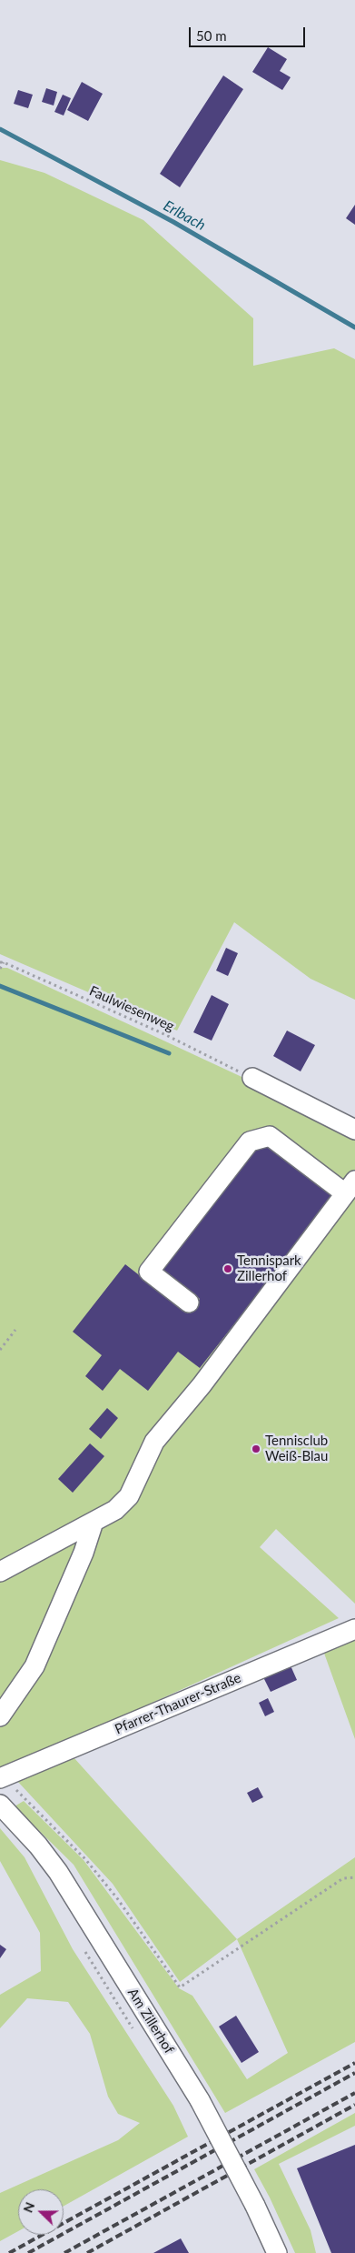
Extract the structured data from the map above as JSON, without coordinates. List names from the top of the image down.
{
  "streets": {
    "street": ["Pfarrer-Thaurer-Straße", "Am Zillerhof"],
    "path": ["Faulwiesenweg"]
  },
  "water": ["Erlbach"],
  "places": ["Tennispark Zillerhof", "Tennisclub Weiß-Blau"],
  "scale_bar": "50 m",
  "north": "left"
}
